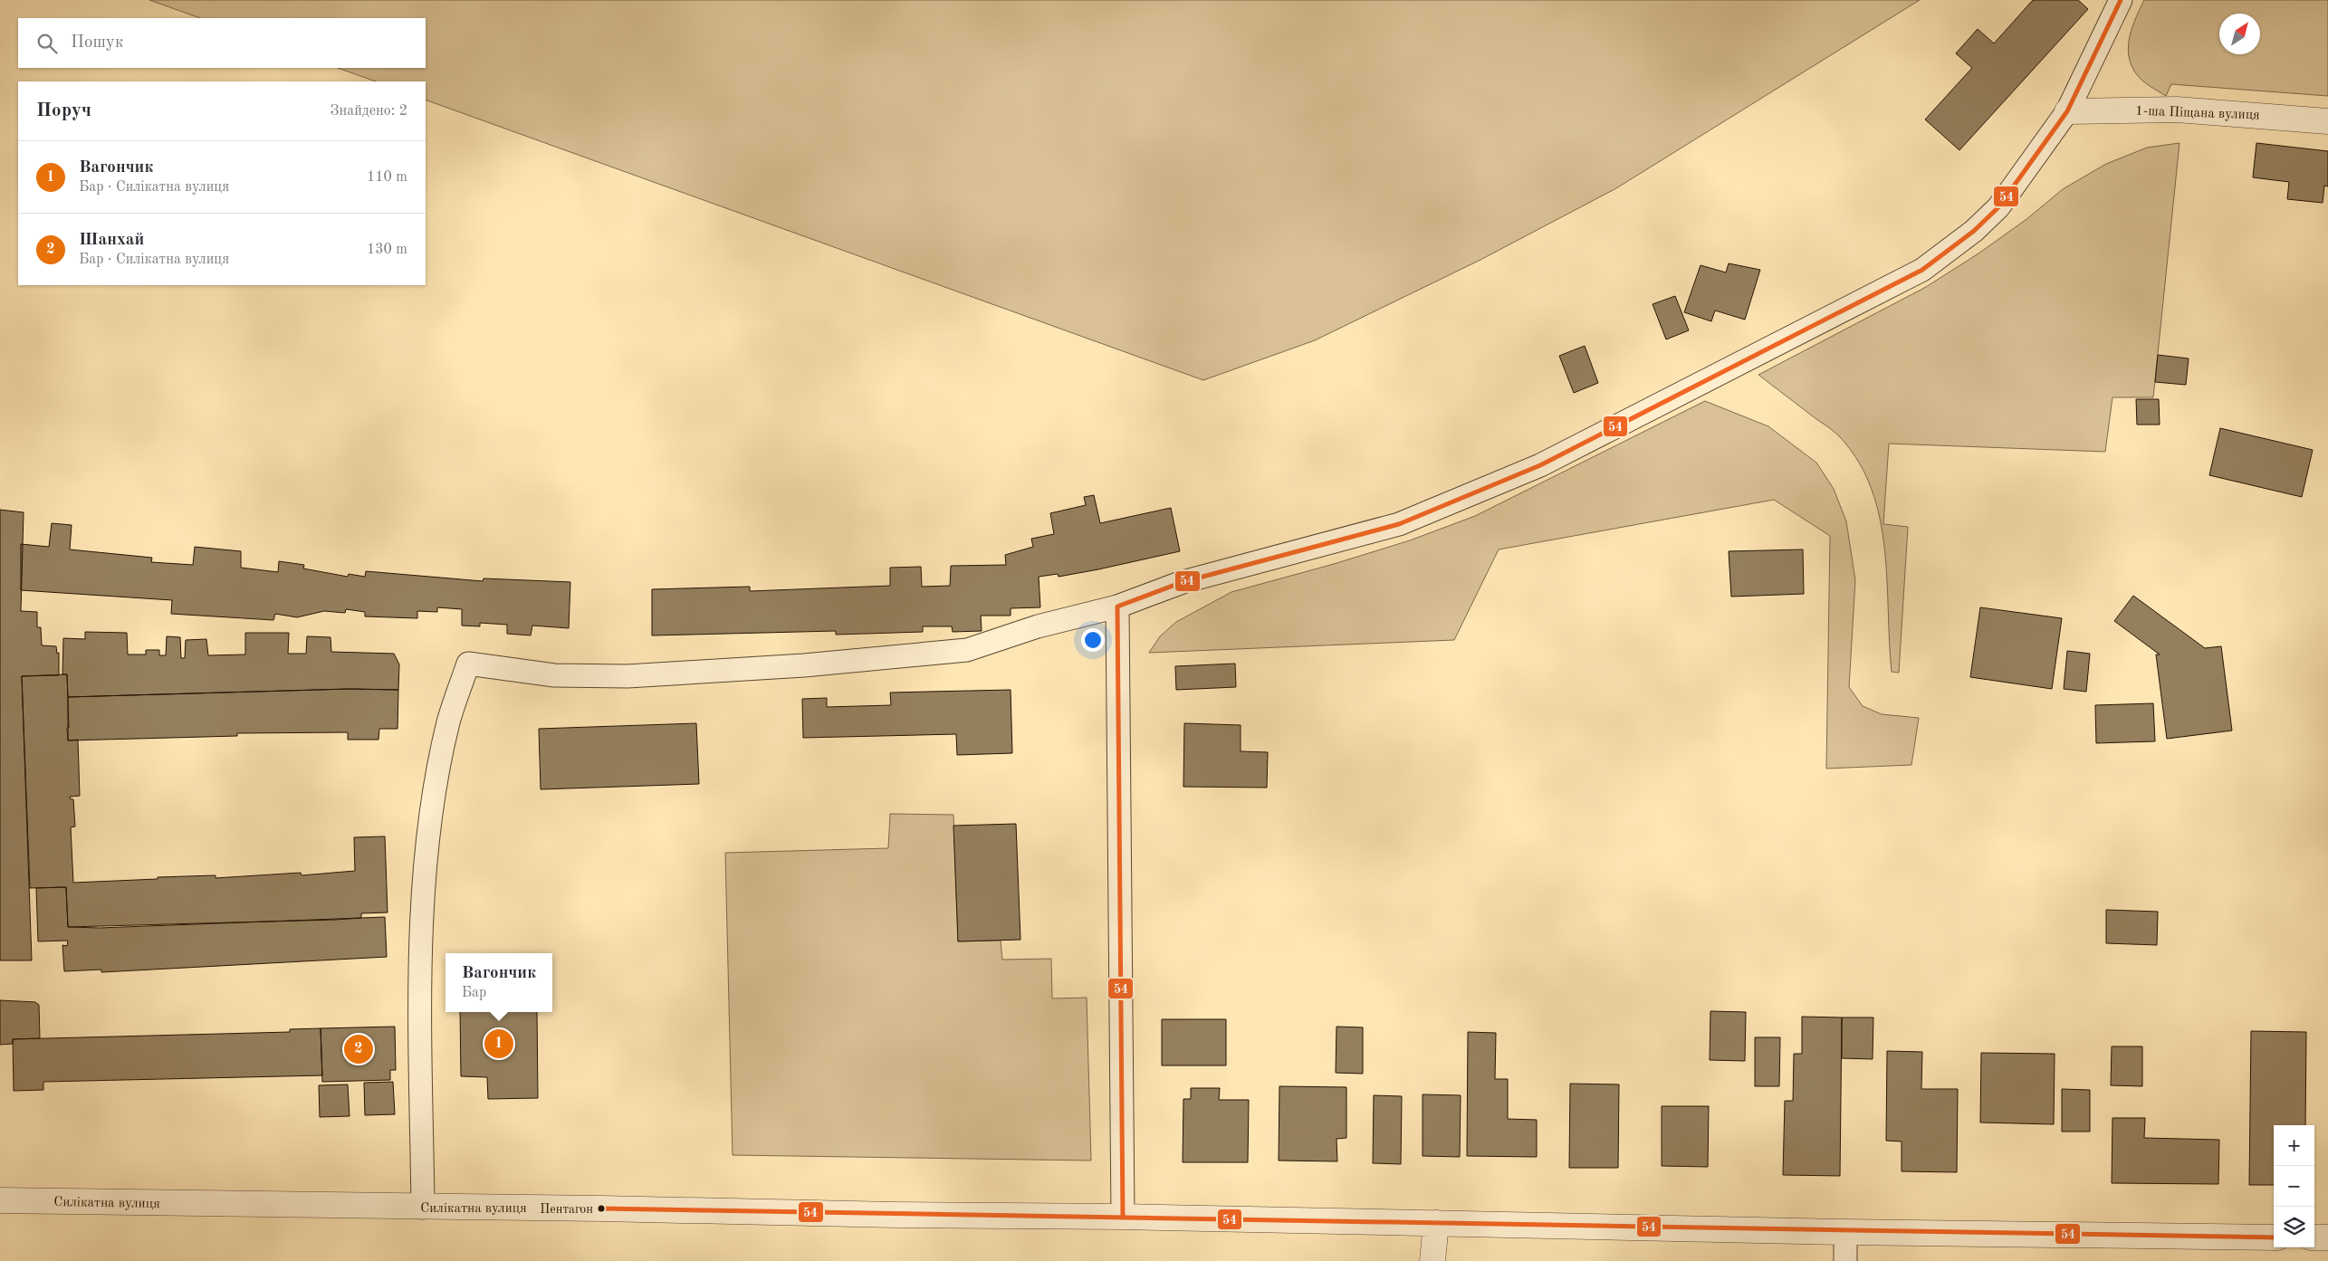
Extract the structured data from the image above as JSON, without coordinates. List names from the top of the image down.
{
  "streets": {
    "street": ["1-ша Піщана вулиця", "Силікатна вулиця"]
  },
  "places": ["Пентагон"],
  "lines": ["transit line 54"],
  "north": "top right",
  "page": {
    "search": "Пошук",
    "heading": ["Поруч", "Знайдено: 2"],
    "list": [
      {
        "mark": "1",
        "name": "Вагончик",
        "note": "Бар · Силікатна вулиця",
        "value": "110 m"
      },
      {
        "mark": "2",
        "name": "Шанхай",
        "note": "Бар · Силікатна вулиця",
        "value": "130 m"
      }
    ],
    "popup": ["Вагончик", "Бар"],
    "pins": ["1", "2"],
    "map_buttons": ["+", "−"]
  }
}
